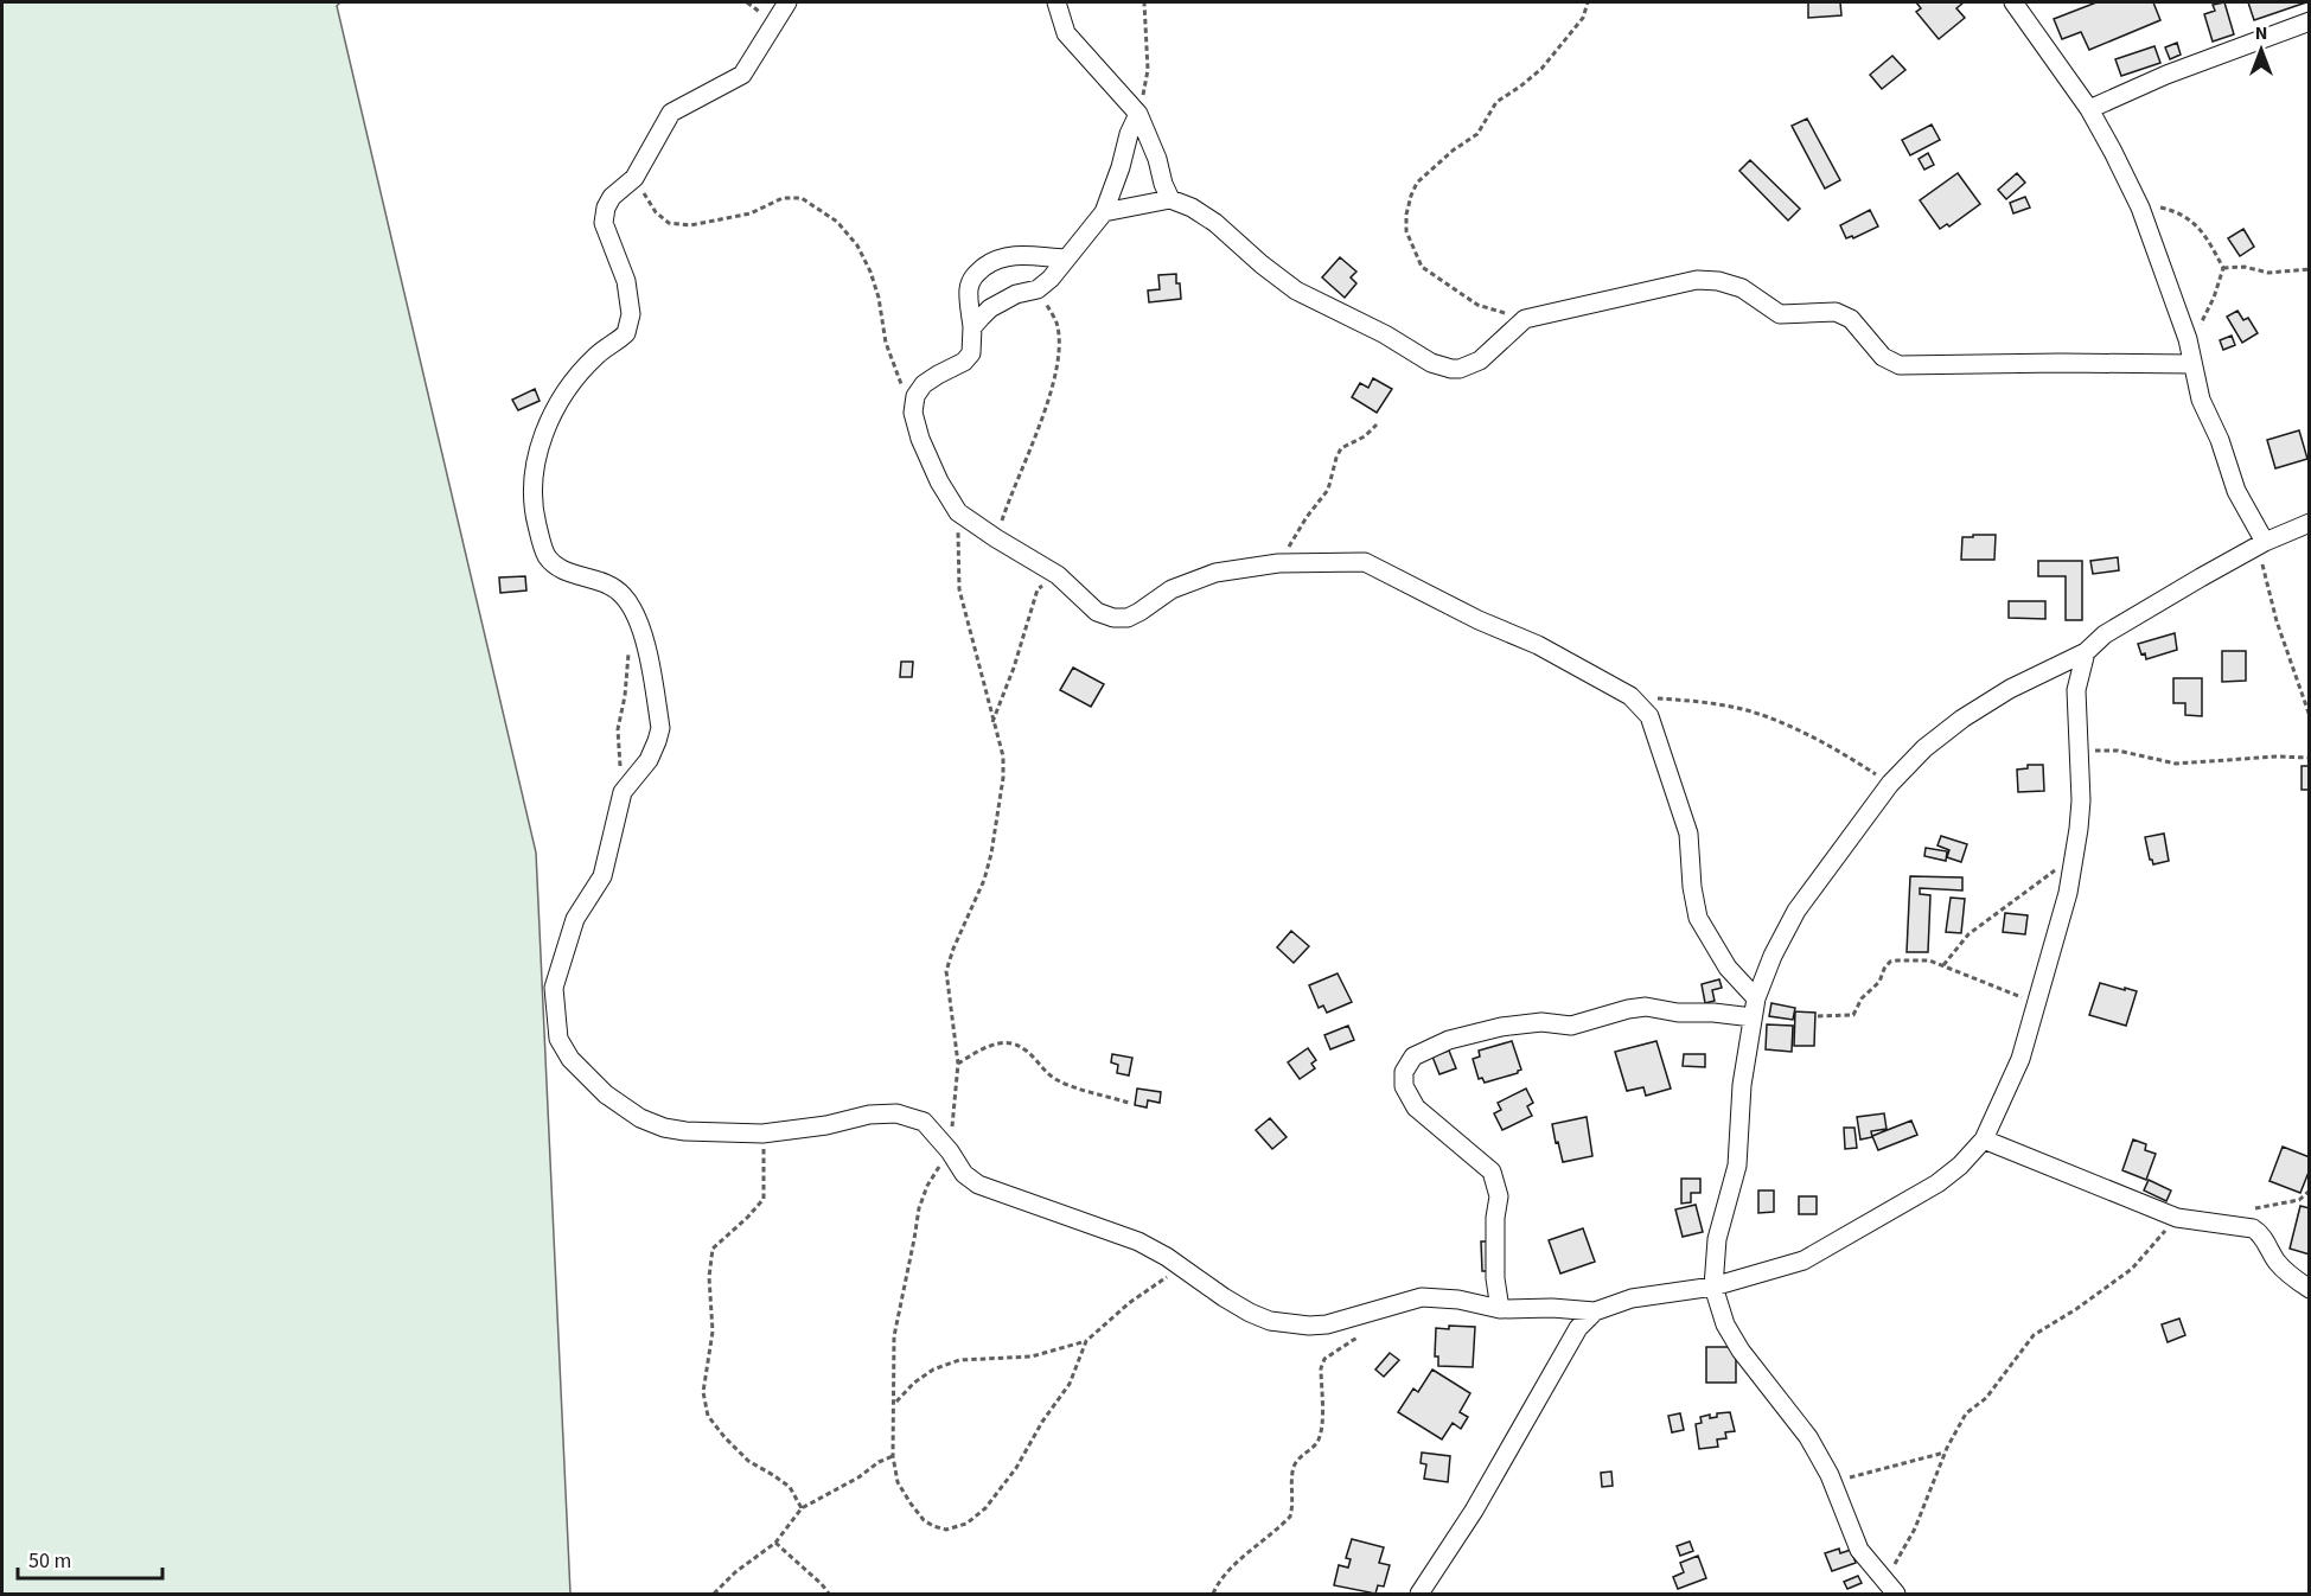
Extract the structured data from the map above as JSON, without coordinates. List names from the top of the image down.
{
  "scale_bar": "50 m",
  "north": "top"
}
